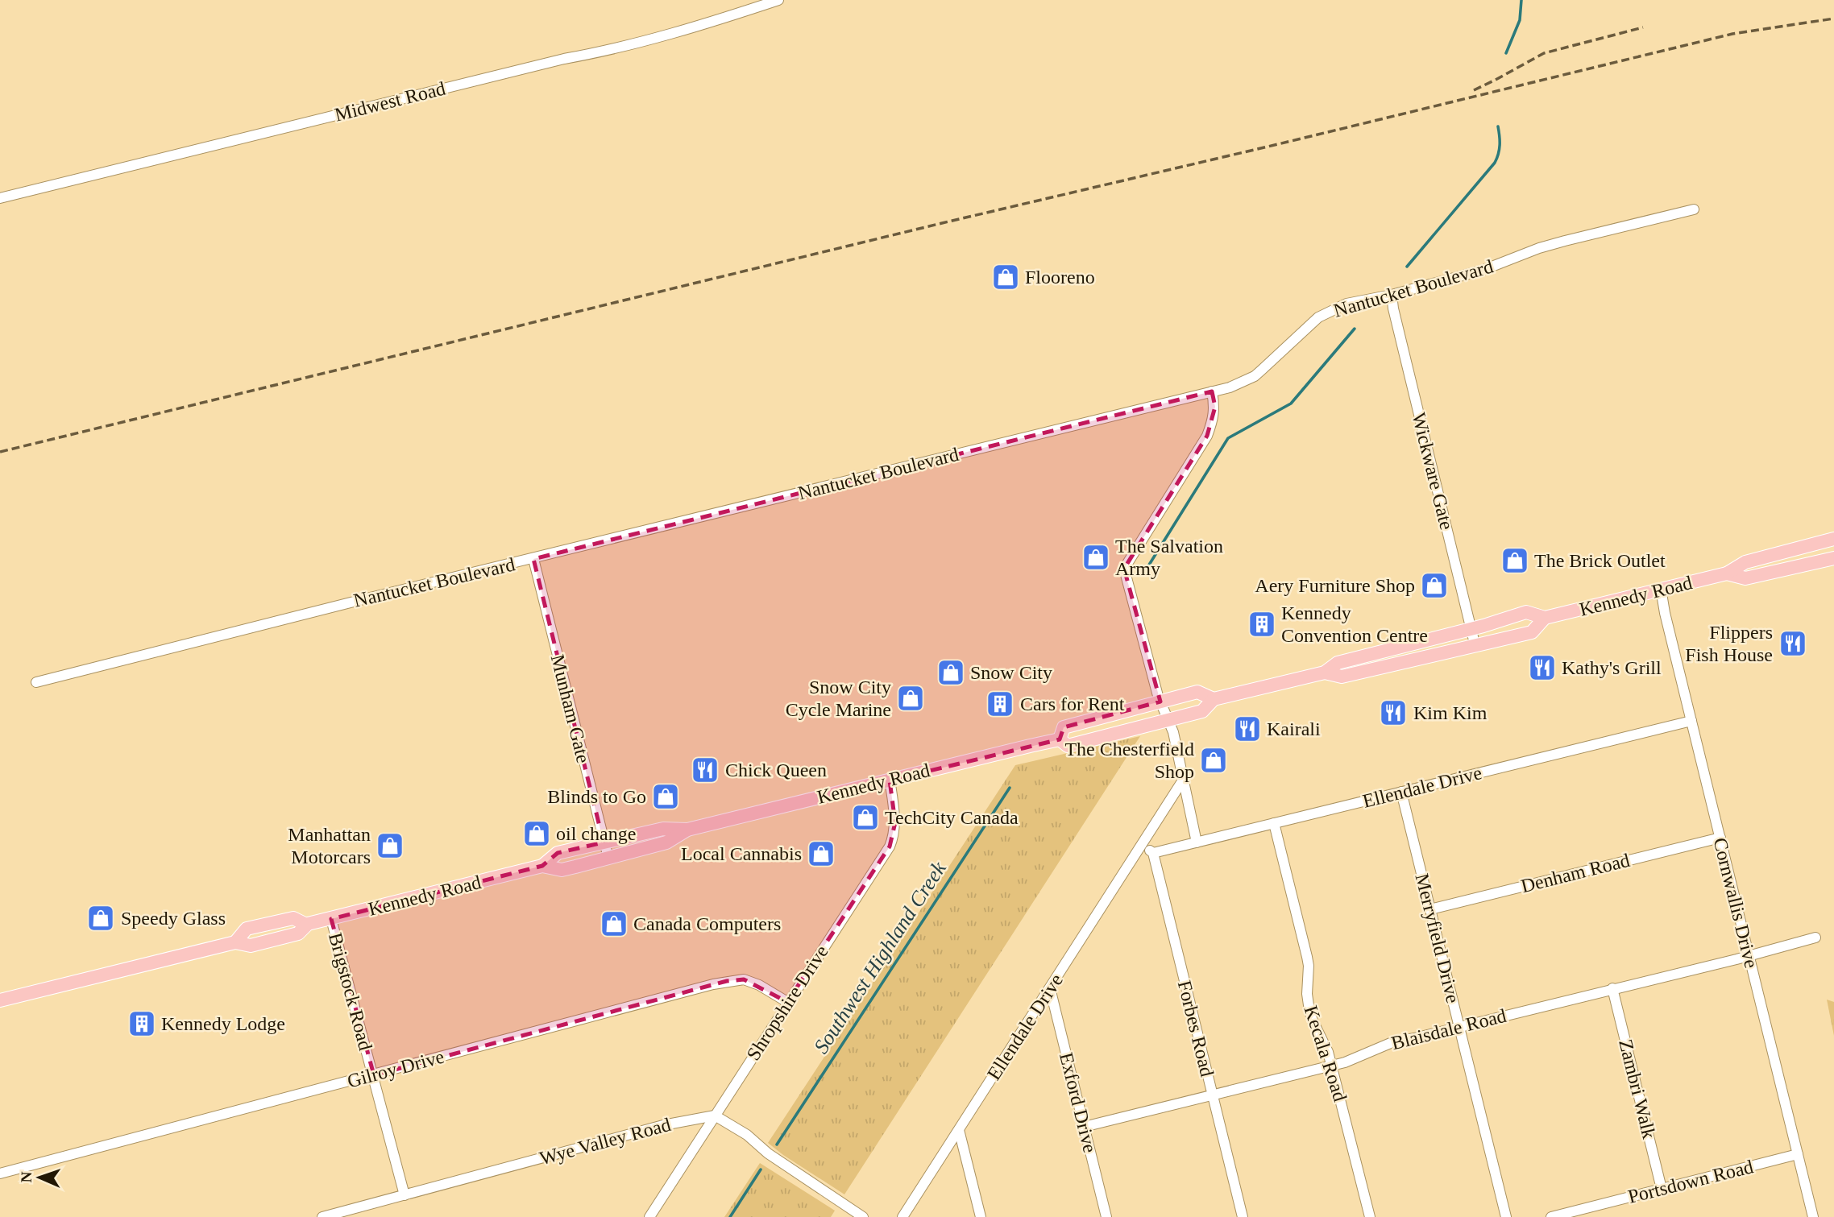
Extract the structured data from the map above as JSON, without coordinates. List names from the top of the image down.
{
  "streets": {
    "main road": ["Kennedy Road"],
    "street": [
      "Midwest Road",
      "Nantucket Boulevard",
      "Wickware Gate",
      "Munham Gate",
      "Ellendale Drive",
      "Denham Road",
      "Cornwallis Drive",
      "Merryfield Drive",
      "Brigstock Road",
      "Shropshire Drive",
      "Forbes Road",
      "Blaisdale Road",
      "Kecala Road",
      "Gilroy Drive",
      "Zambri Walk",
      "Exford Drive",
      "Wye Valley Road",
      "Portsdown Road"
    ]
  },
  "crossings": [
    ["Nantucket Boulevard", "Wickware Gate"],
    ["Nantucket Boulevard", "Munham Gate"],
    ["Wickware Gate", "Kennedy Road"],
    ["Kennedy Road", "Munham Gate"],
    ["Kennedy Road", "Cornwallis Drive"],
    ["Kennedy Road", "Brigstock Road"],
    ["Kennedy Road", "Shropshire Drive"],
    ["Ellendale Drive", "Cornwallis Drive"],
    ["Ellendale Drive", "Merryfield Drive"],
    ["Ellendale Drive", "Forbes Road"],
    ["Ellendale Drive", "Kecala Road"],
    ["Ellendale Drive", "Exford Drive"],
    ["Denham Road", "Cornwallis Drive"],
    ["Denham Road", "Merryfield Drive"],
    ["Cornwallis Drive", "Blaisdale Road"],
    ["Cornwallis Drive", "Portsdown Road"],
    ["Merryfield Drive", "Blaisdale Road"],
    ["Brigstock Road", "Gilroy Drive"],
    ["Brigstock Road", "Wye Valley Road"],
    ["Shropshire Drive", "Gilroy Drive"],
    ["Shropshire Drive", "Wye Valley Road"],
    ["Forbes Road", "Blaisdale Road"],
    ["Blaisdale Road", "Kecala Road"],
    ["Blaisdale Road", "Zambri Walk"],
    ["Blaisdale Road", "Exford Drive"],
    ["Zambri Walk", "Portsdown Road"]
  ],
  "water": ["Southwest Highland Creek"],
  "places": {
    "shop": [
      "Flooreno",
      "The Salvation Army",
      "The Brick Outlet",
      "Aery Furniture Shop",
      "Snow City",
      "Snow City Cycle Marine",
      "The Chesterfield Shop",
      "Blinds to Go",
      "TechCity Canada",
      "oil change",
      "Manhattan Motorcars",
      "Local Cannabis",
      "Speedy Glass",
      "Canada Computers"
    ],
    "building": ["Kennedy Convention Centre", "Cars for Rent", "Kennedy Lodge"],
    "restaurant": [
      "Flippers Fish House",
      "Kathy's Grill",
      "Kim Kim",
      "Kairali",
      "Chick Queen"
    ]
  },
  "north": "left"
}
